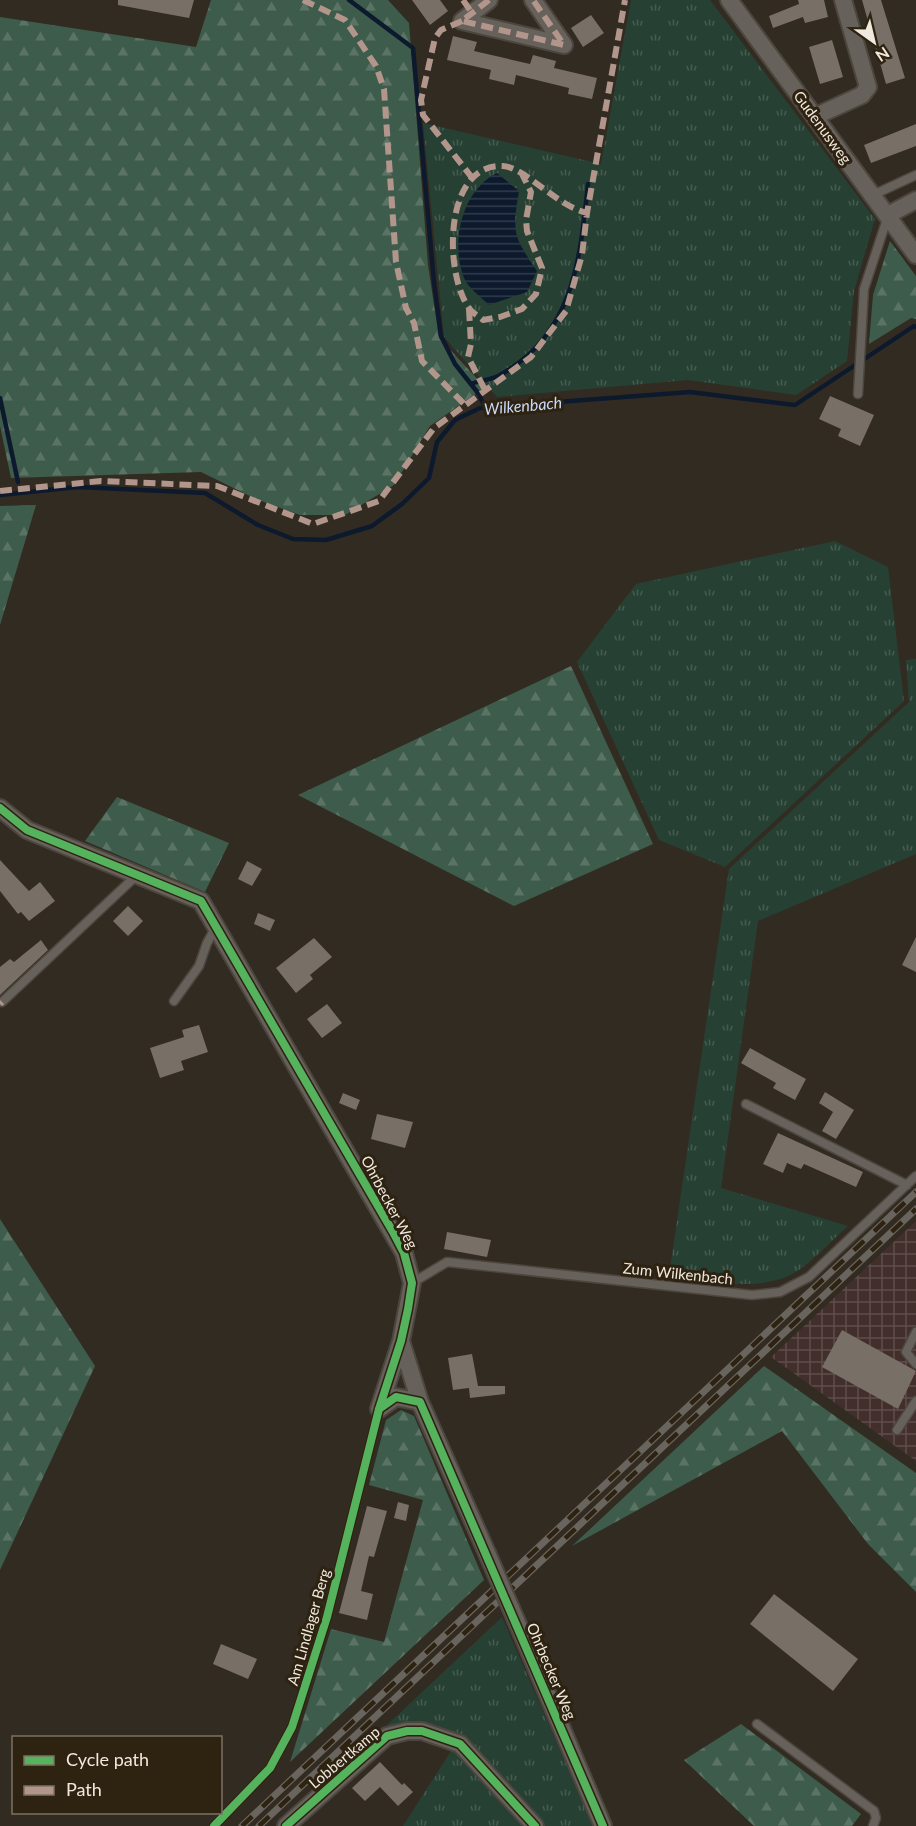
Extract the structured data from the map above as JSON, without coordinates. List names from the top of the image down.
{
  "streets": {
    "street": ["Gudenusweg", "Ohrbecker Weg", "Lobbertkamp"],
    "lane": ["Zum Wilkenbach", "Am Lindlager Berg"]
  },
  "crossings": [
    ["Ohrbecker Weg", "Zum Wilkenbach"],
    ["Ohrbecker Weg", "Am Lindlager Berg"]
  ],
  "water": ["Wilkenbach"],
  "legend": ["Cycle path", "Path"],
  "north": "bottom right"
}
